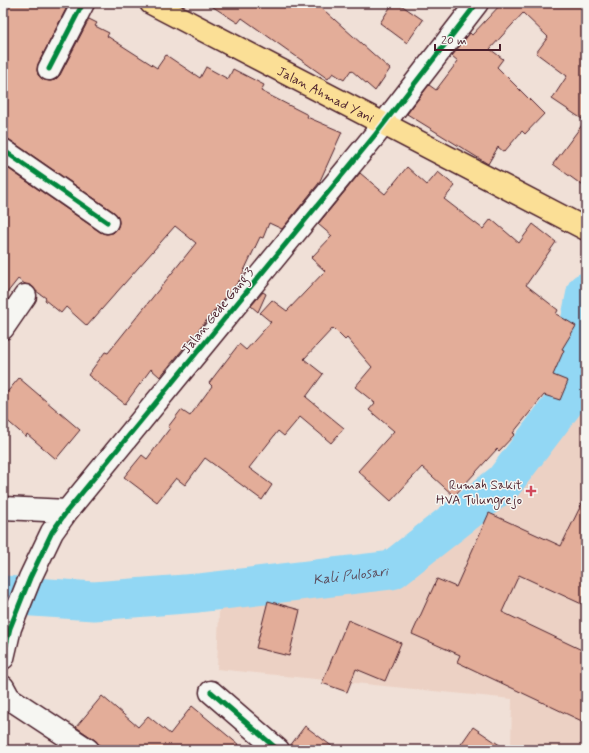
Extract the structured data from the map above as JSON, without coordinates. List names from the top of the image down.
{
  "streets": {
    "main road": ["Jalan Ahmad Yani"],
    "street": ["Jalan Gede Gang 3"]
  },
  "crossings": [
    ["Jalan Ahmad Yani", "Jalan Gede Gang 3"]
  ],
  "water": ["Kali Pulosari"],
  "places": {
    "health": ["Rumah Sakit HVA Tulungrejo"]
  },
  "scale_bar": "20 m"
}
